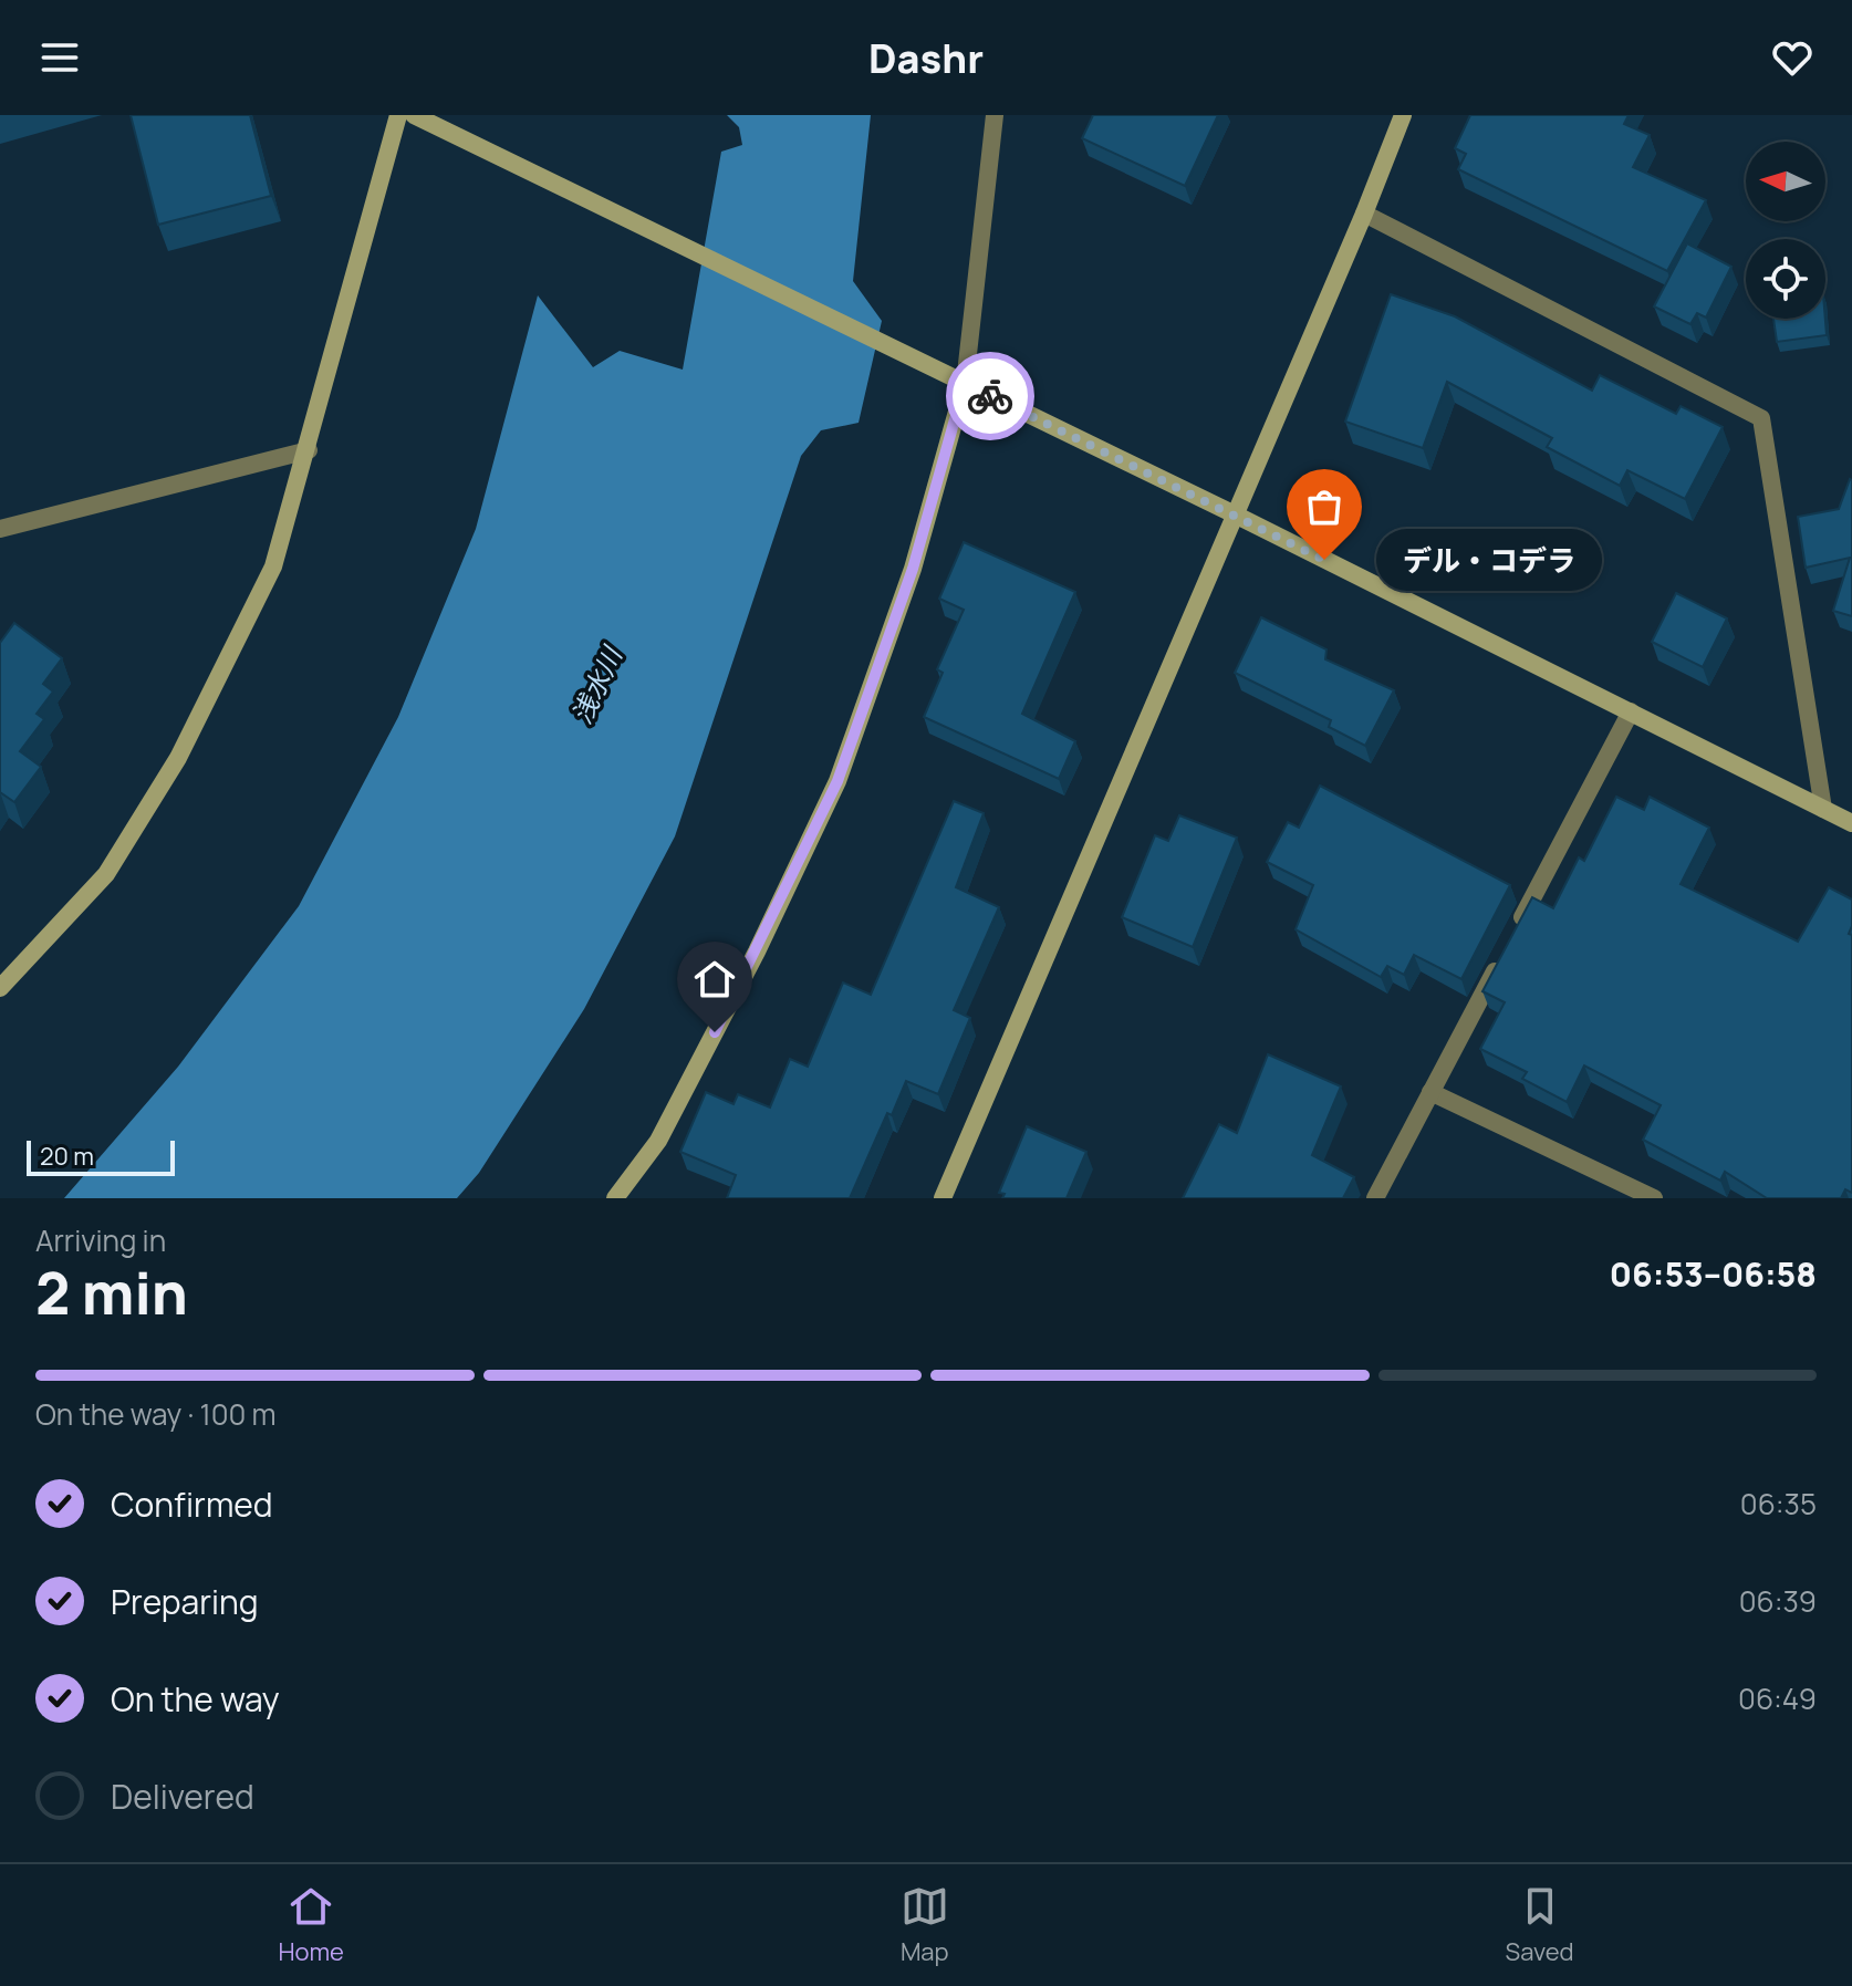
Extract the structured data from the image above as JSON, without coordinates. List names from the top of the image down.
{
  "water": ["浅水川"],
  "places": ["デル・コデラ"],
  "scale_bar": "20 m",
  "north": "left",
  "page": {
    "header": "Dashr",
    "bubble": "デル・コデラ",
    "scale": "20 m",
    "heading": ["2 min", "Arriving in", "06:53–06:58"],
    "bar": "On the way · 100 m",
    "list": [
      ["Confirmed", "06:35"],
      ["Preparing", "06:39"],
      ["On the way", "06:49"],
      "Delivered"
    ],
    "tabs": ["Home", "Map", "Saved"]
  }
}
